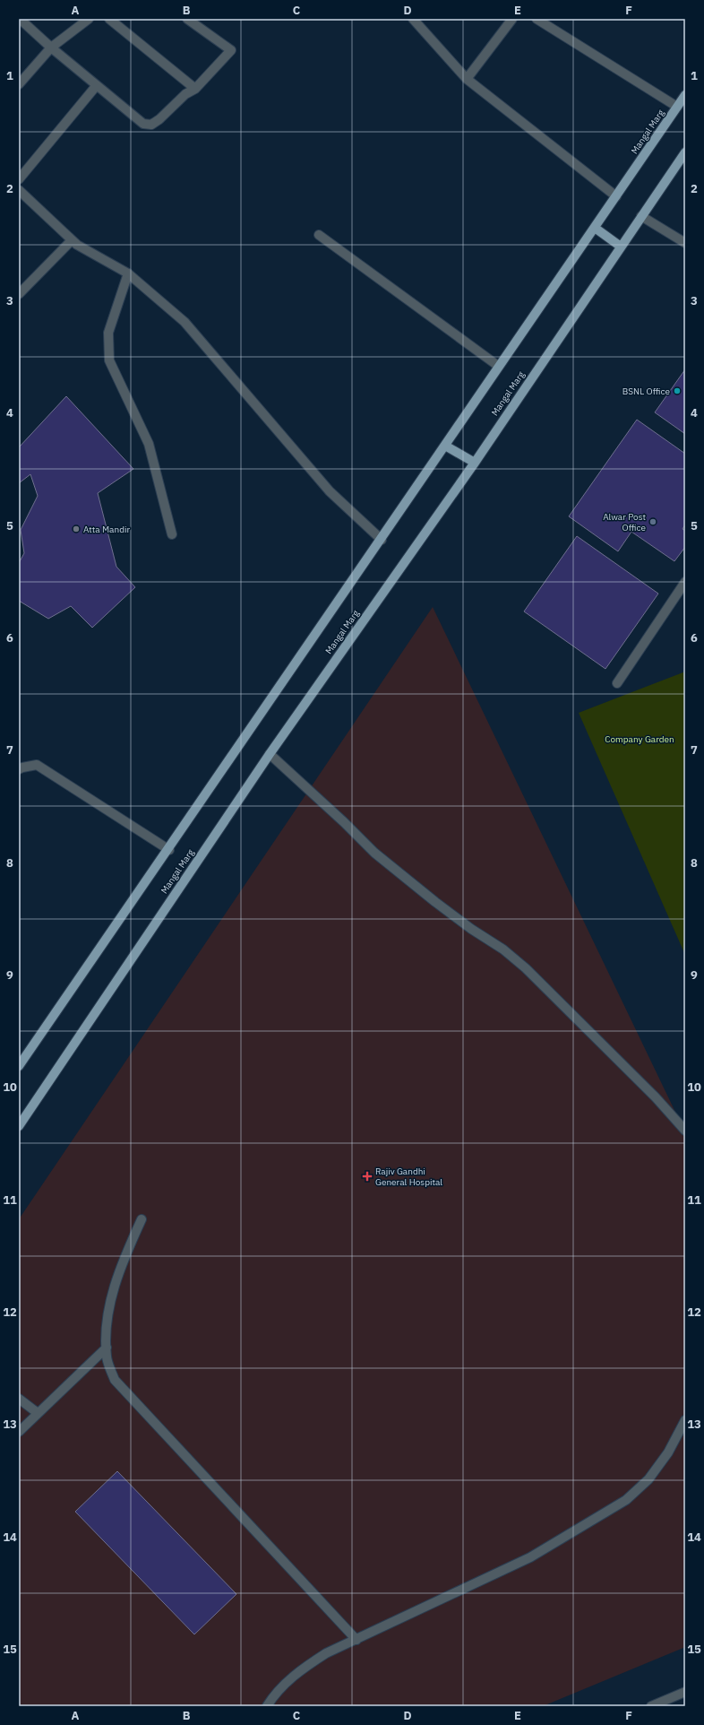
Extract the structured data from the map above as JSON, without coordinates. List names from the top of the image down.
{
  "streets": {
    "main road": ["Mangal Marg"]
  },
  "parks": ["Company Garden"],
  "places": {
    "other": ["BSNL Office", "Alwar Post Office", "Atta Mandir"],
    "health": ["Rajiv Gandhi General Hospital"]
  },
  "grid": {
    "columns": [
      "A",
      "B",
      "C",
      "D",
      "E",
      "F"
    ],
    "rows": [
      "1",
      "2",
      "3",
      "4",
      "5",
      "6",
      "7",
      "8",
      "9",
      "10",
      "11",
      "12",
      "13",
      "14",
      "15"
    ]
  }
}
